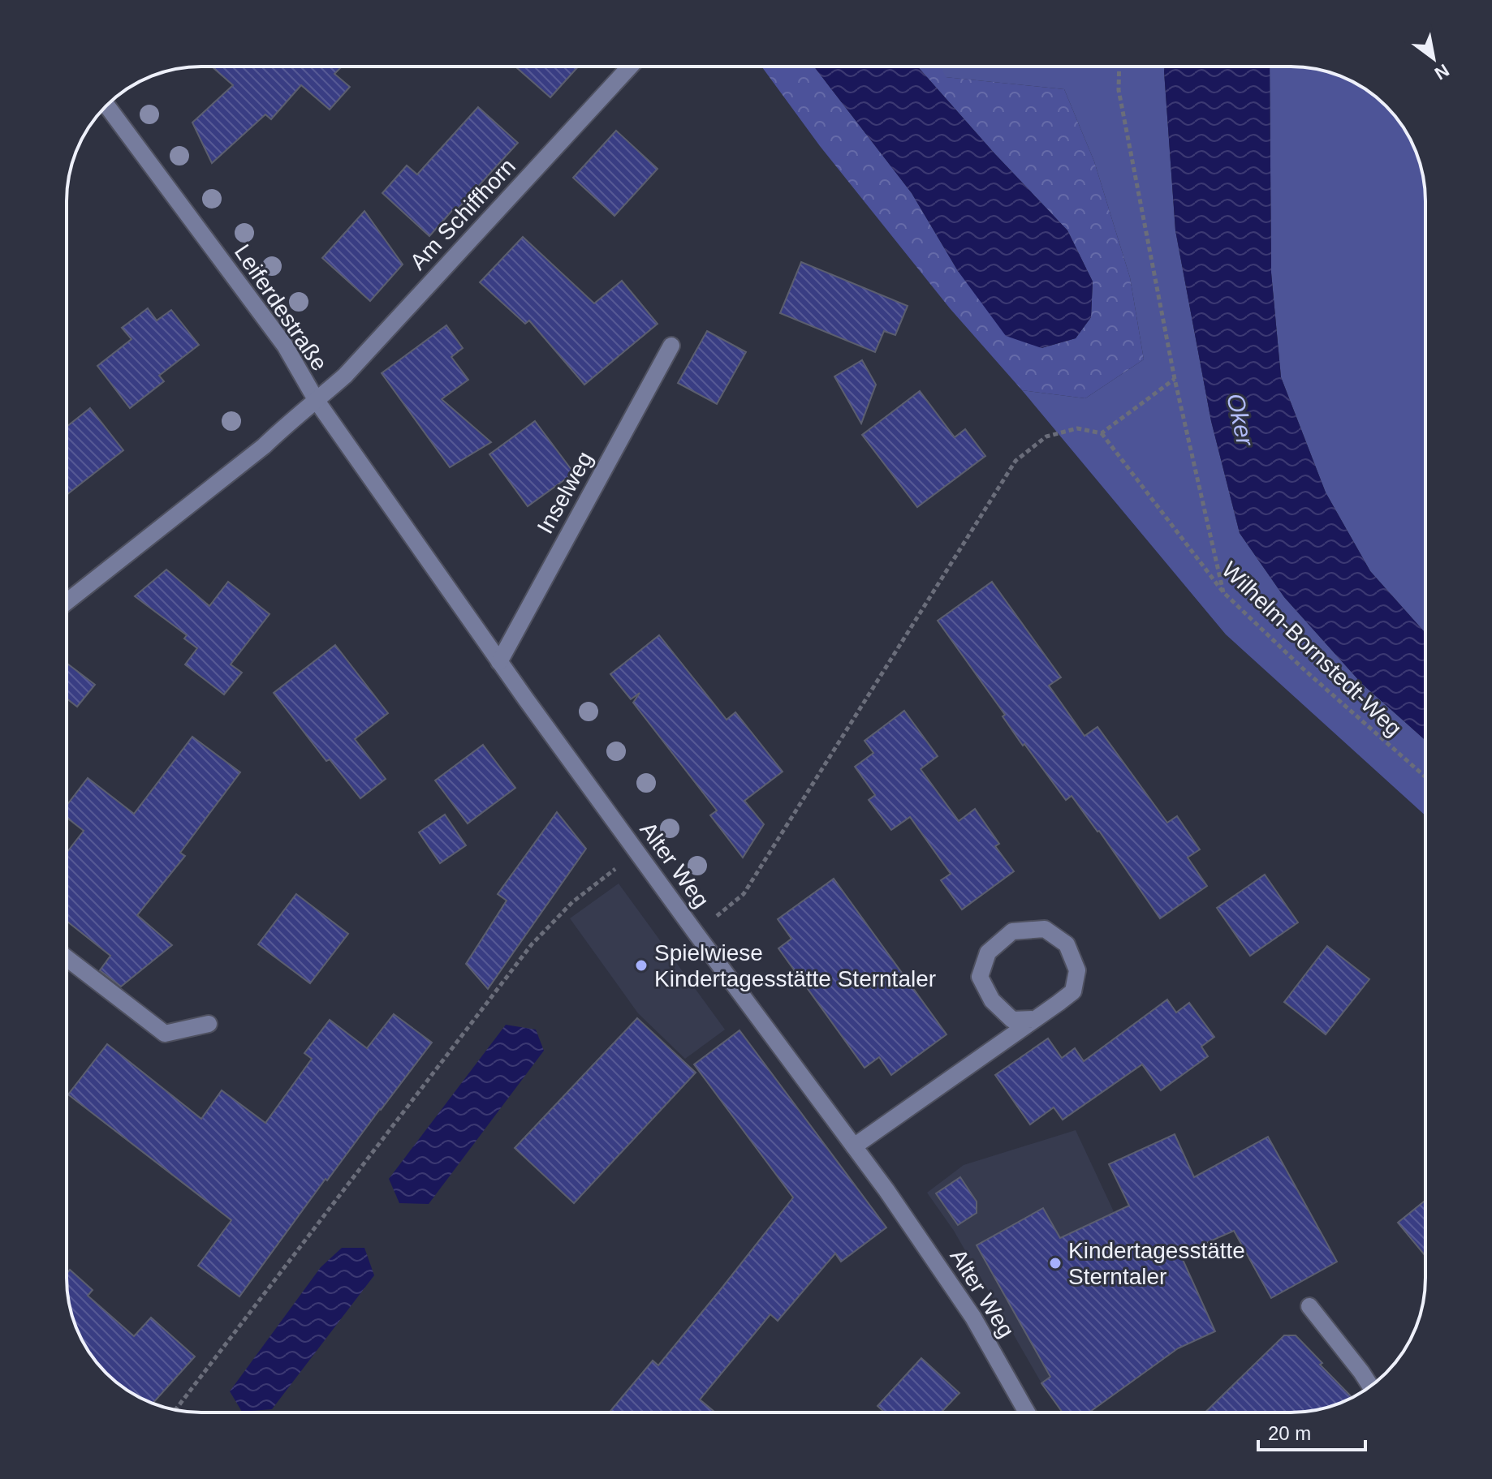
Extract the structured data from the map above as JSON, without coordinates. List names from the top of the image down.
{
  "streets": {
    "street": [
      "Am Schiffhorn",
      "Leiferdestraße",
      "Inselweg",
      "Alter Weg"
    ],
    "path": ["Wilhelm-Bornstedt-Weg"]
  },
  "crossings": [
    ["Am Schiffhorn", "Leiferdestraße"],
    ["Am Schiffhorn", "Alter Weg"],
    ["Leiferdestraße", "Alter Weg"],
    ["Inselweg", "Alter Weg"]
  ],
  "water": ["Oker"],
  "places": ["Spielwiese Kindertagesstätte Sterntaler", "Kindertagesstätte Sterntaler"],
  "scale_bar": "20 m",
  "north": "bottom right"
}
